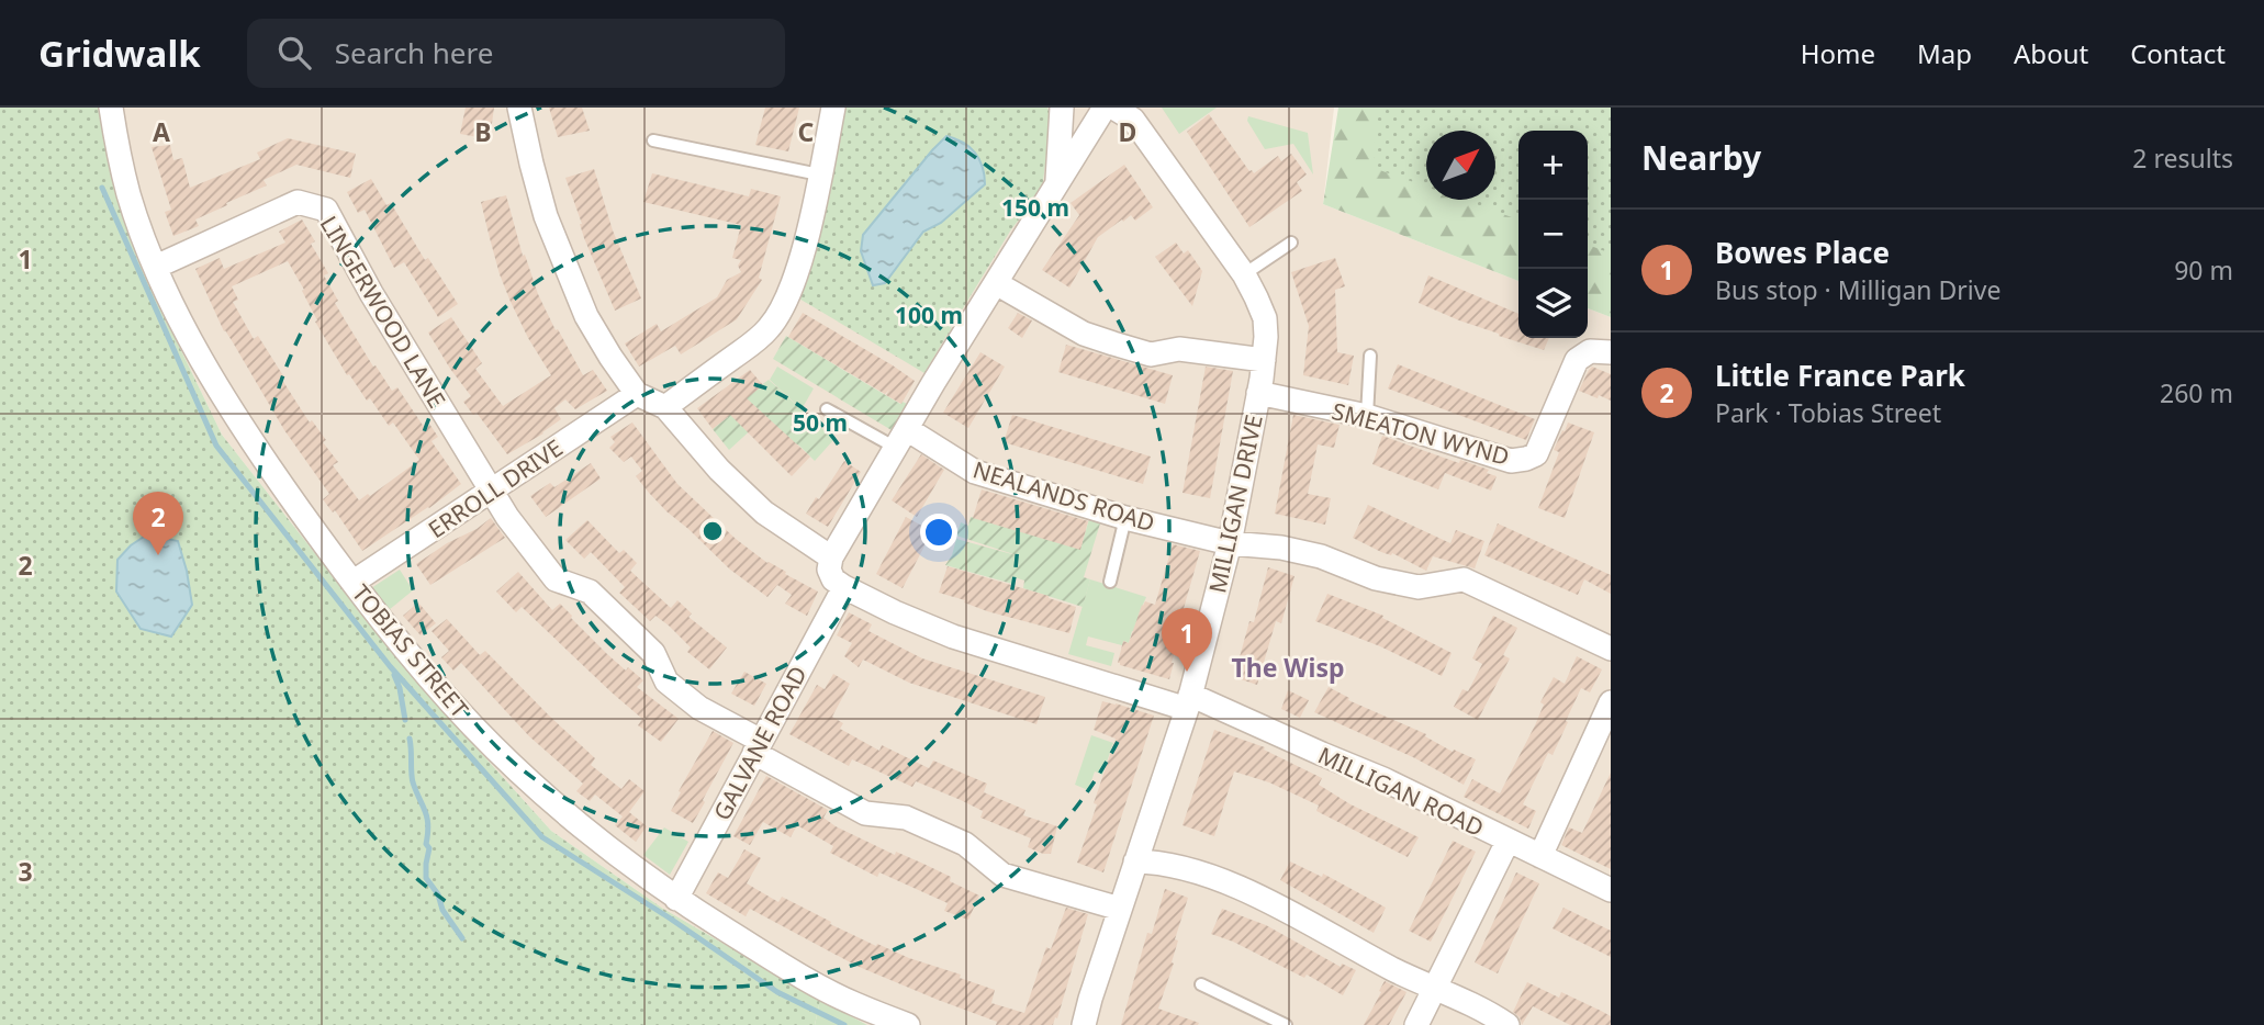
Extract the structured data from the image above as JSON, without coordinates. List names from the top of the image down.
{
  "streets": {
    "street": [
      "LINGERWOOD LANE",
      "SMEATON WYND",
      "ERROLL DRIVE",
      "NEALANDS ROAD",
      "MILLIGAN DRIVE",
      "TOBIAS STREET",
      "GALVANE ROAD",
      "MILLIGAN ROAD"
    ]
  },
  "crossings": [
    ["LINGERWOOD LANE", "ERROLL DRIVE"],
    ["LINGERWOOD LANE", "MILLIGAN DRIVE"],
    ["LINGERWOOD LANE", "TOBIAS STREET"],
    ["LINGERWOOD LANE", "GALVANE ROAD"],
    ["SMEATON WYND", "MILLIGAN DRIVE"],
    ["ERROLL DRIVE", "TOBIAS STREET"],
    ["NEALANDS ROAD", "MILLIGAN DRIVE"],
    ["MILLIGAN DRIVE", "MILLIGAN ROAD"],
    ["TOBIAS STREET", "GALVANE ROAD"],
    ["GALVANE ROAD", "MILLIGAN ROAD"]
  ],
  "districts": ["The Wisp"],
  "north": "top right",
  "page": {
    "header": "Gridwalk",
    "search": "Search here",
    "nav": [
      "Home",
      "Map",
      "About",
      "Contact"
    ],
    "heading": ["Nearby", "2 results"],
    "map_buttons": ["+", "−"],
    "list": [
      {
        "mark": "1",
        "name": "Bowes Place",
        "note": "Bus stop · Milligan Drive",
        "value": "90 m"
      },
      {
        "mark": "2",
        "name": "Little France Park",
        "note": "Park · Tobias Street",
        "value": "260 m"
      }
    ],
    "pins": ["2", "1"]
  },
  "grid": {
    "columns": [
      "A",
      "B",
      "C",
      "D"
    ],
    "rows": ["1", "2", "3"]
  },
  "rings": ["150 m", "100 m", "50 m"]
}
